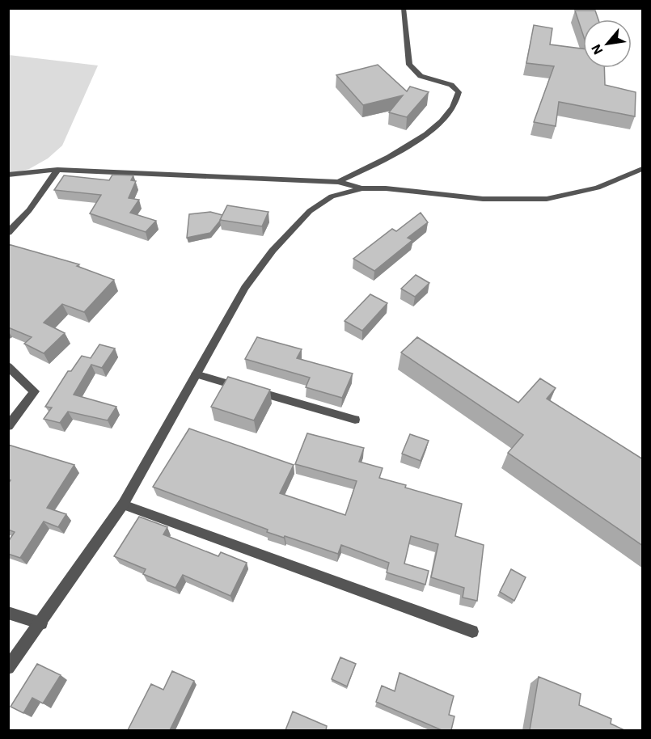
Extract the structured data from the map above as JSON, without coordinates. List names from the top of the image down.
{
  "north": "bottom left"
}
